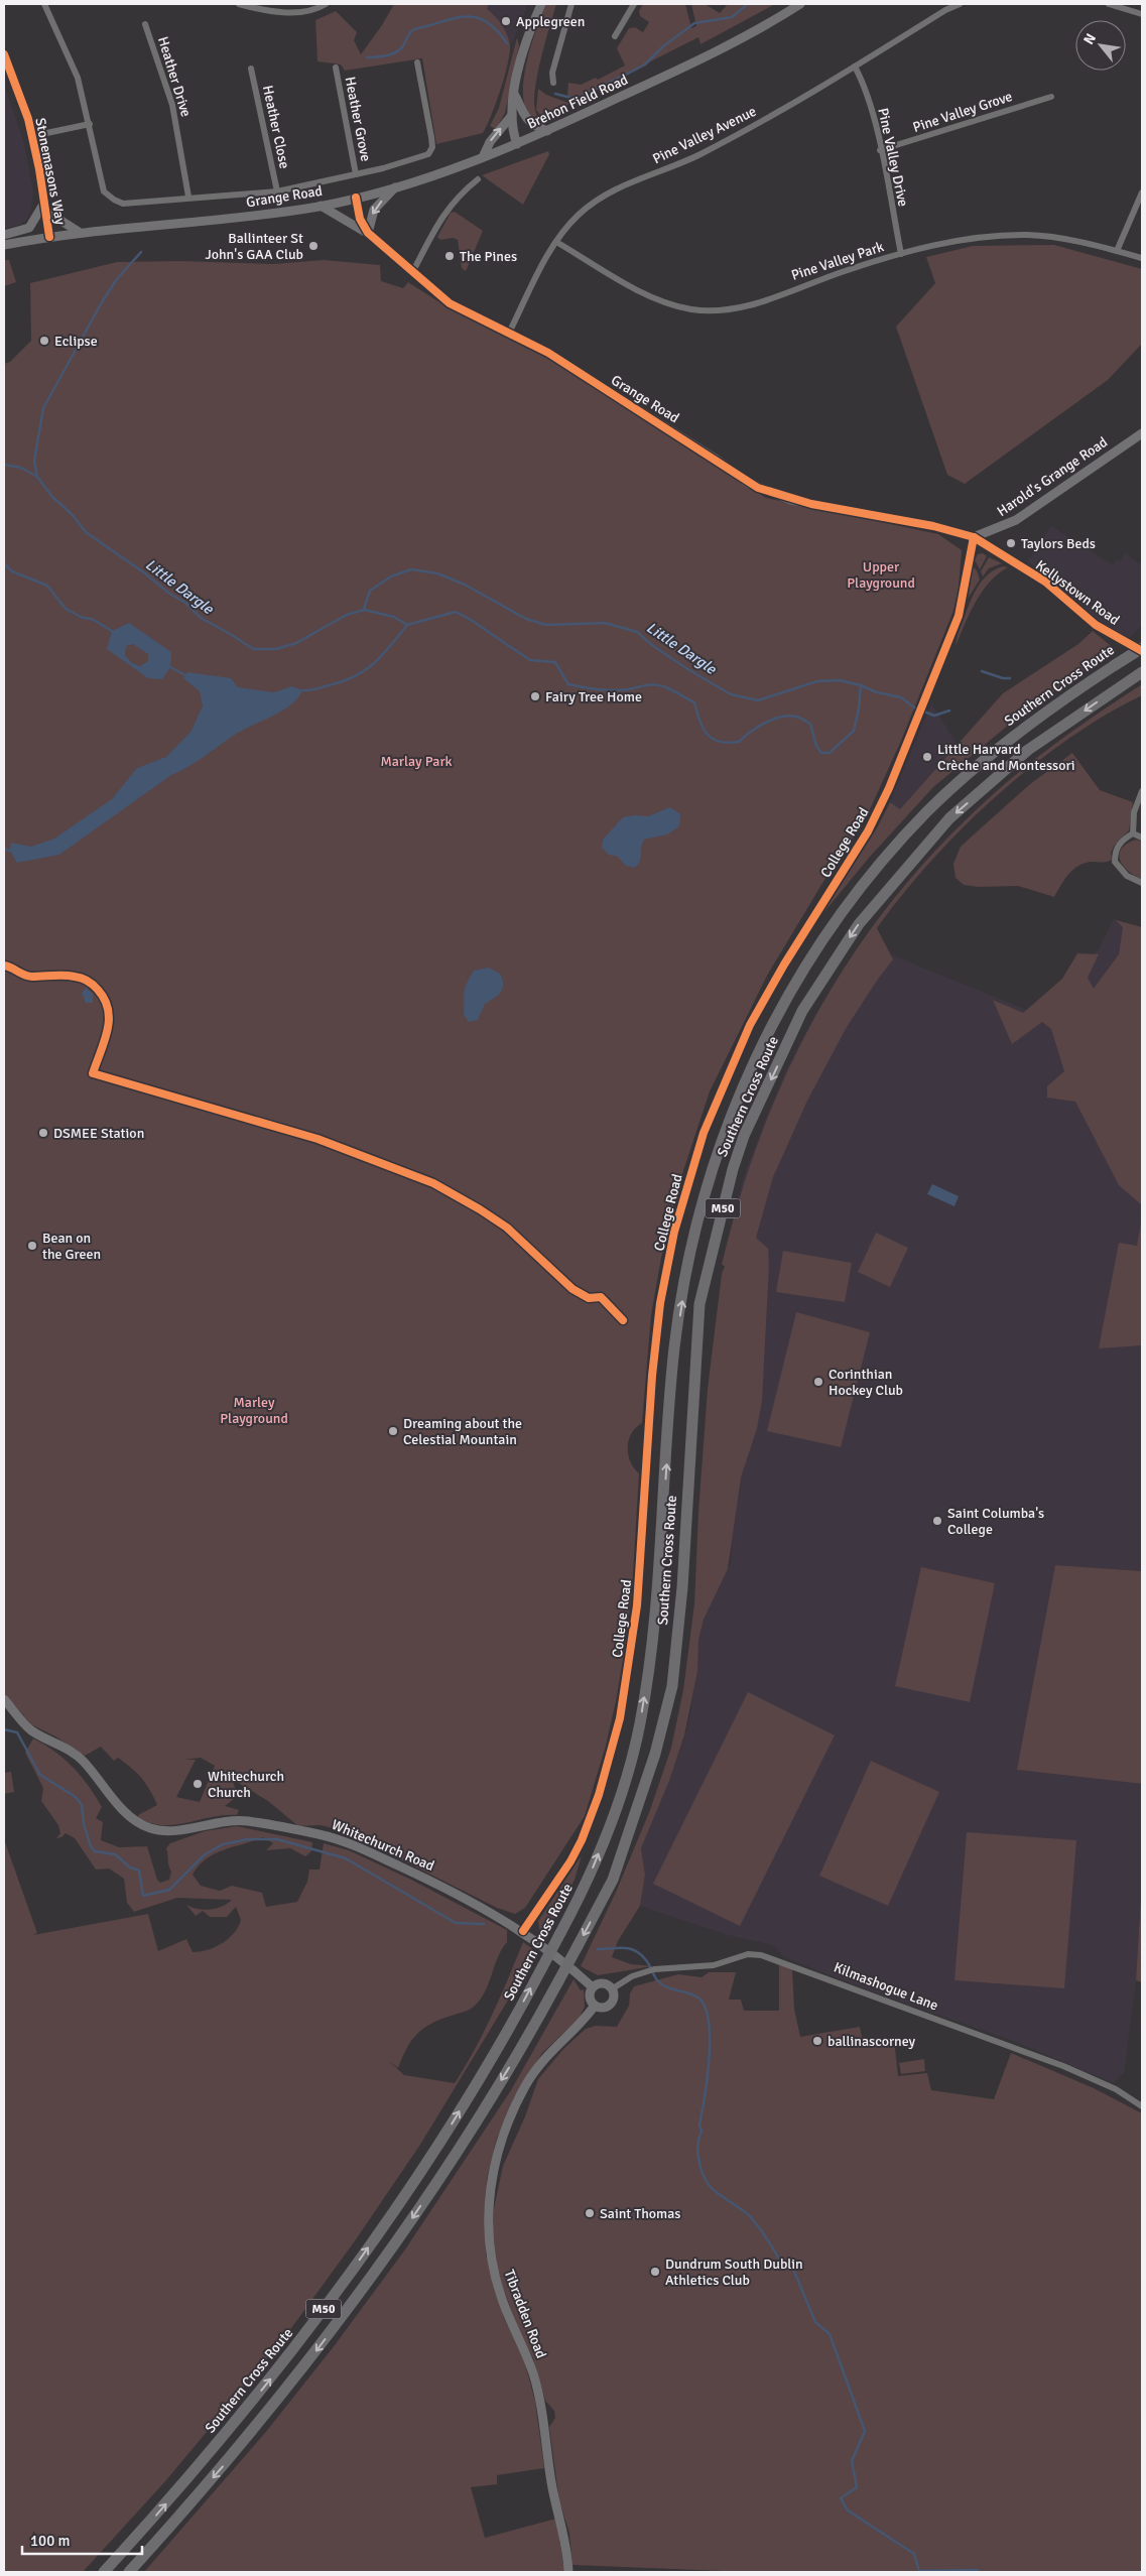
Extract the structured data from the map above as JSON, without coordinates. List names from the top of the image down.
{
  "streets": {
    "highway": ["Southern Cross Route", "M50"],
    "street": [
      "Heather Drive",
      "Brehon Field Road",
      "Pine Valley Grove",
      "Heather Grove",
      "Heather Close",
      "Pine Valley Avenue",
      "Pine Valley Drive",
      "Stonemasons Way",
      "Grange Road",
      "Pine Valley Park",
      "Harold's Grange Road",
      "Kellystown Road",
      "College Road",
      "Whitechurch Road",
      "Kilmashogue Lane",
      "Tibradden Road"
    ]
  },
  "crossings": [
    ["Brehon Field Road", "Grange Road"],
    ["Pine Valley Grove", "Pine Valley Drive"],
    ["Pine Valley Avenue", "Pine Valley Drive"],
    ["Pine Valley Avenue", "Grange Road"],
    ["Pine Valley Avenue", "Pine Valley Park"],
    ["Pine Valley Drive", "Pine Valley Park"],
    ["Stonemasons Way", "Grange Road"],
    ["Grange Road", "Harold's Grange Road"],
    ["Grange Road", "Kellystown Road"],
    ["Grange Road", "College Road"],
    ["Harold's Grange Road", "Kellystown Road"],
    ["Harold's Grange Road", "College Road"],
    ["Kellystown Road", "College Road"],
    ["College Road", "Whitechurch Road"],
    ["Whitechurch Road", "Kilmashogue Lane"],
    ["Whitechurch Road", "Tibradden Road"],
    ["Kilmashogue Lane", "Tibradden Road"]
  ],
  "water": ["Little Dargle"],
  "parks": ["Upper Playground", "Marlay Park", "Marley Playground"],
  "places": [
    "Applegreen",
    "Ballinteer St John's GAA Club",
    "The Pines",
    "Eclipse",
    "Taylors Beds",
    "Fairy Tree Home",
    "Little Harvard Crèche and Montessori",
    "DSMEE Station",
    "Bean on the Green",
    "Corinthian Hockey Club",
    "Dreaming about the Celestial Mountain",
    "Saint Columba's College",
    "Whitechurch Church",
    "ballinascorney",
    "Saint Thomas",
    "Dundrum South Dublin Athletics Club"
  ],
  "scale_bar": "100 m",
  "north": "top left"
}
